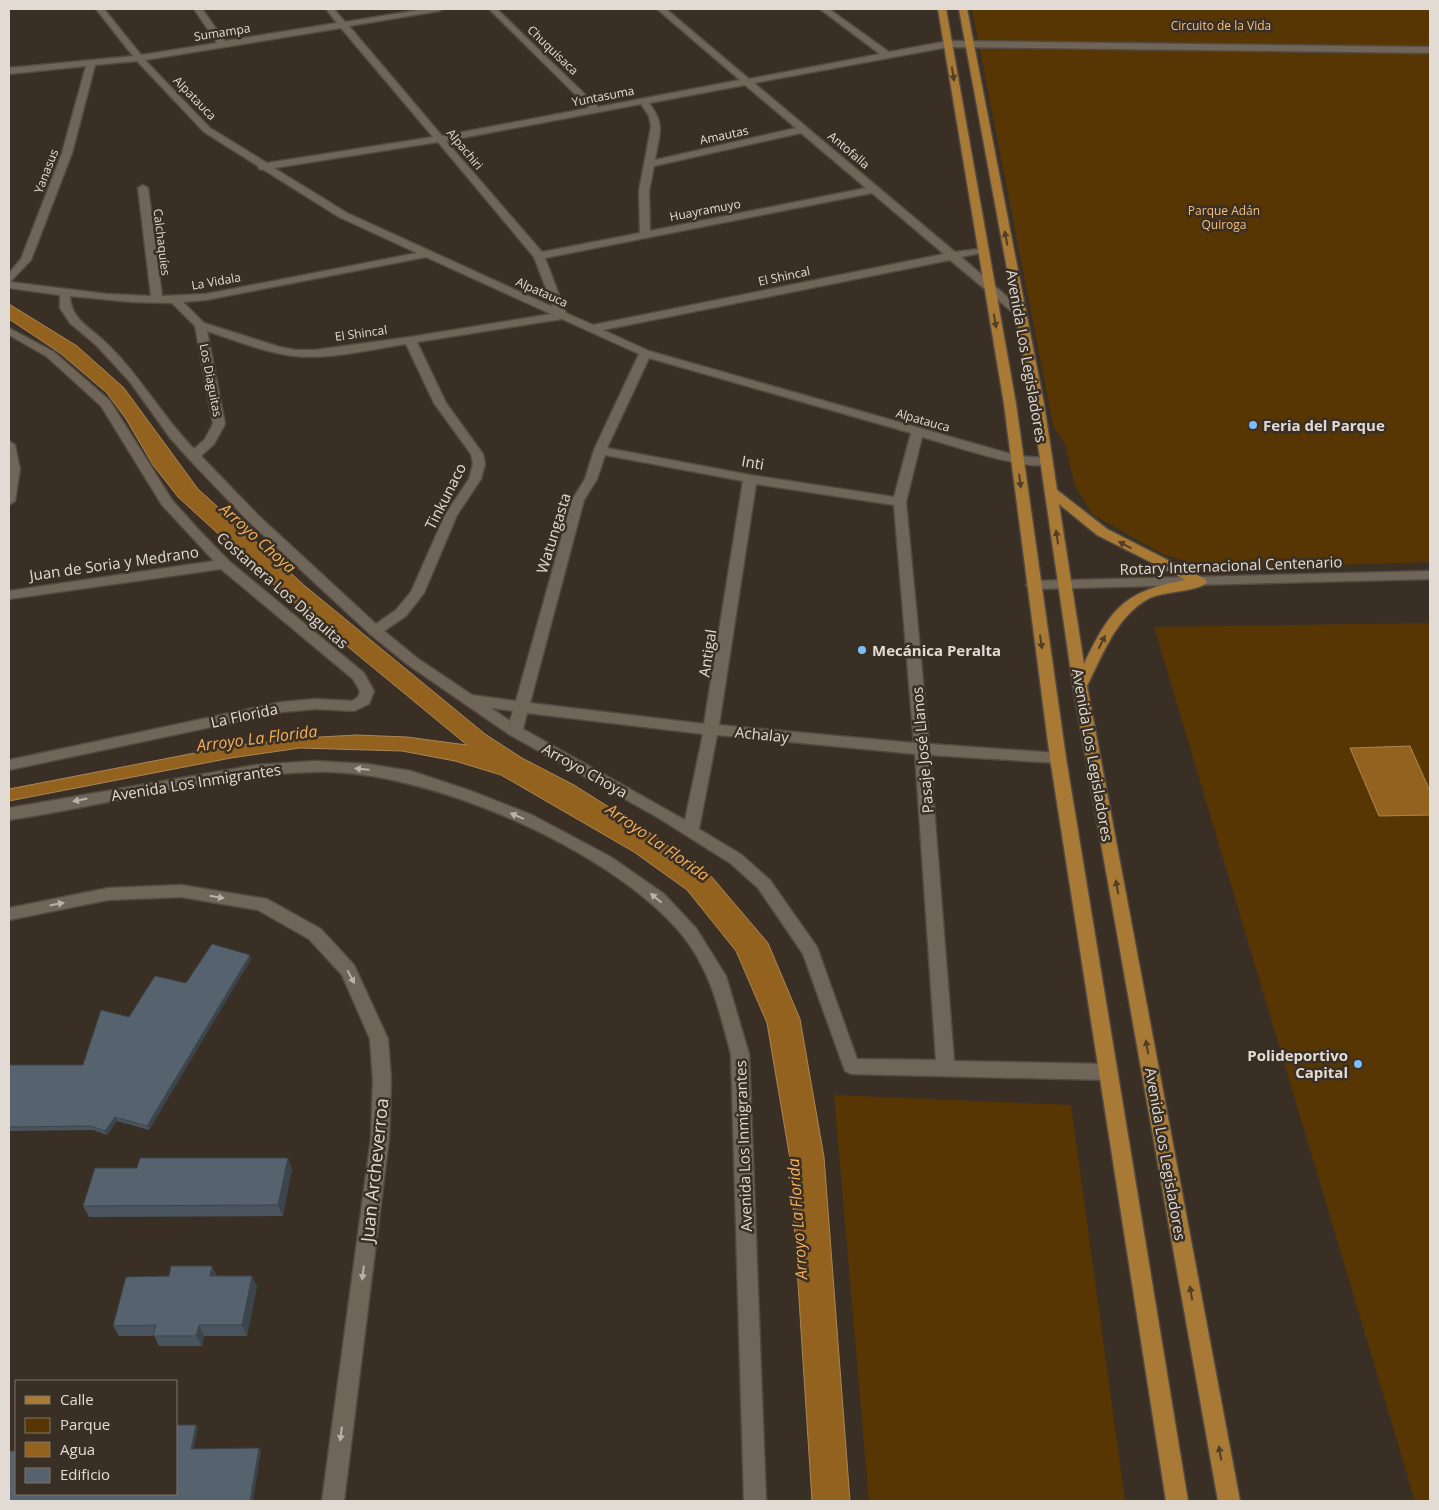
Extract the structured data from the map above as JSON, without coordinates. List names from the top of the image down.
{
  "streets": {
    "main road": ["Avenida Los Legisladores"],
    "street": [
      "Sumampa",
      "Chuquisaca",
      "Yuntasuma",
      "Alpatauca",
      "Amautas",
      "Alpachiri",
      "Antofalla",
      "Yanasus",
      "Huayramuyo",
      "Calchaquíes",
      "El Shincal",
      "La Vidala",
      "Los Diaguitas",
      "Inti",
      "Tinkunaco",
      "Watungasta",
      "Juan de Soria y Medrano",
      "Rotary Internacional Centenario",
      "Costanera Los Diaguitas",
      "Antigal",
      "La Florida",
      "Achalay",
      "Pasaje José Llanos",
      "Arroyo Choya",
      "Avenida Los Inmigrantes",
      "Juan Archeverroa"
    ]
  },
  "crossings": [
    ["Sumampa", "Alpatauca"],
    ["Sumampa", "Alpachiri"],
    ["Sumampa", "Yanasus"],
    ["Chuquisaca", "Yuntasuma"],
    ["Yuntasuma", "Alpatauca"],
    ["Yuntasuma", "Alpachiri"],
    ["Yuntasuma", "Antofalla"],
    ["Yuntasuma", "Avenida Los Legisladores"],
    ["Alpatauca", "Alpachiri"],
    ["Alpatauca", "El Shincal"],
    ["Alpatauca", "La Vidala"],
    ["Alpatauca", "Avenida Los Legisladores"],
    ["Alpatauca", "Watungasta"],
    ["Alpatauca", "Pasaje José Llanos"],
    ["Amautas", "Antofalla"],
    ["Alpachiri", "Huayramuyo"],
    ["Alpachiri", "El Shincal"],
    ["Antofalla", "Huayramuyo"],
    ["Antofalla", "El Shincal"],
    ["Antofalla", "Avenida Los Legisladores"],
    ["Calchaquíes", "La Vidala"],
    ["El Shincal", "La Vidala"],
    ["El Shincal", "Avenida Los Legisladores"],
    ["El Shincal", "Los Diaguitas"],
    ["El Shincal", "Tinkunaco"],
    ["La Vidala", "Arroyo Choya"],
    ["Avenida Los Legisladores", "Rotary Internacional Centenario"],
    ["Avenida Los Legisladores", "Achalay"],
    ["Los Diaguitas", "Arroyo Choya"],
    ["Inti", "Watungasta"],
    ["Inti", "Antigal"],
    ["Inti", "Pasaje José Llanos"],
    ["Tinkunaco", "Arroyo Choya"],
    ["Watungasta", "Achalay"],
    ["Watungasta", "Arroyo Choya"],
    ["Juan de Soria y Medrano", "Costanera Los Diaguitas"],
    ["Costanera Los Diaguitas", "La Florida"],
    ["Antigal", "Achalay"],
    ["Antigal", "Arroyo Choya"],
    ["Achalay", "Pasaje José Llanos"],
    ["Achalay", "Arroyo Choya"],
    ["Pasaje José Llanos", "Arroyo Choya"]
  ],
  "water": ["Arroyo Choya", "Arroyo La Florida"],
  "parks": ["Circuito de la Vida", "Parque Adán Quiroga"],
  "places": ["Feria del Parque", "Mecánica Peralta", "Polideportivo Capital"],
  "legend": [
    "Calle",
    "Parque",
    "Agua",
    "Edificio"
  ]
}
